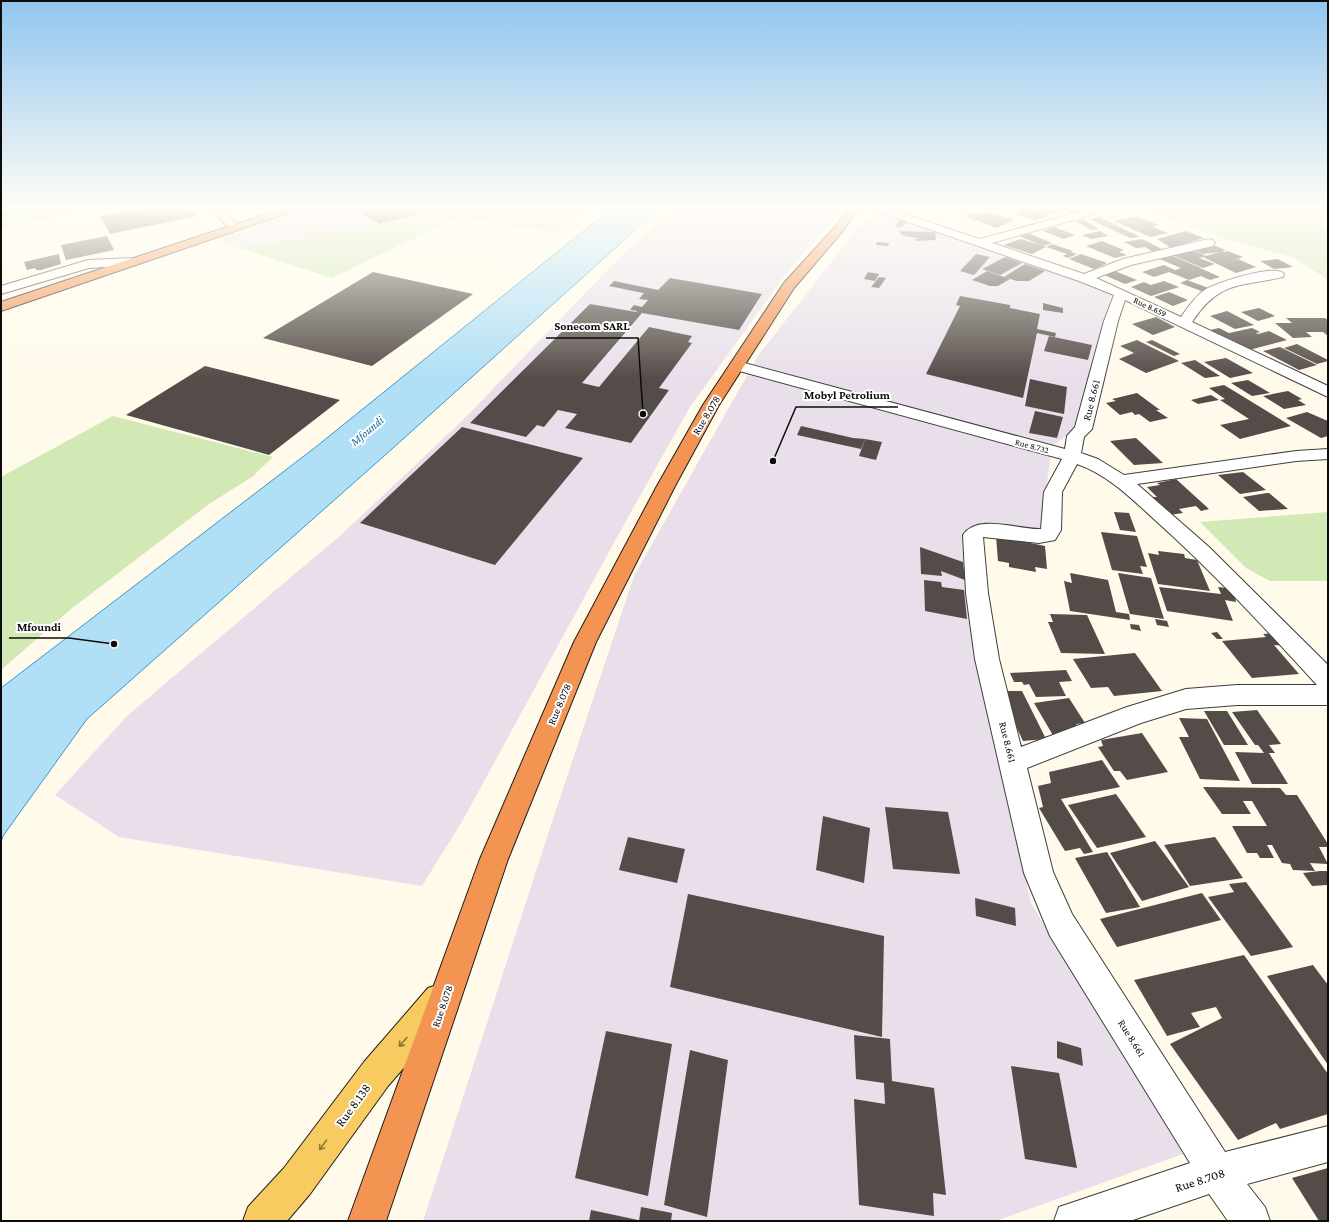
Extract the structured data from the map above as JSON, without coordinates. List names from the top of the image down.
{
  "streets": {
    "highway": ["Rue 8.078"],
    "main road": ["Rue 8.138"],
    "street": [
      "Rue 8.659",
      "Rue 8.661",
      "Rue 8.732",
      "Rue 8.708"
    ]
  },
  "crossings": [
    ["Rue 8.659", "Rue 8.661"],
    ["Rue 8.661", "Rue 8.732"],
    ["Rue 8.661", "Rue 8.708"],
    ["Rue 8.078", "Rue 8.732"],
    ["Rue 8.078", "Rue 8.138"]
  ],
  "one_way": ["Rue 8.138"],
  "water": ["Mfoundi"],
  "places": ["Sonecom SARL", "Mobyl Petrolium", "Mfoundi"]
}
